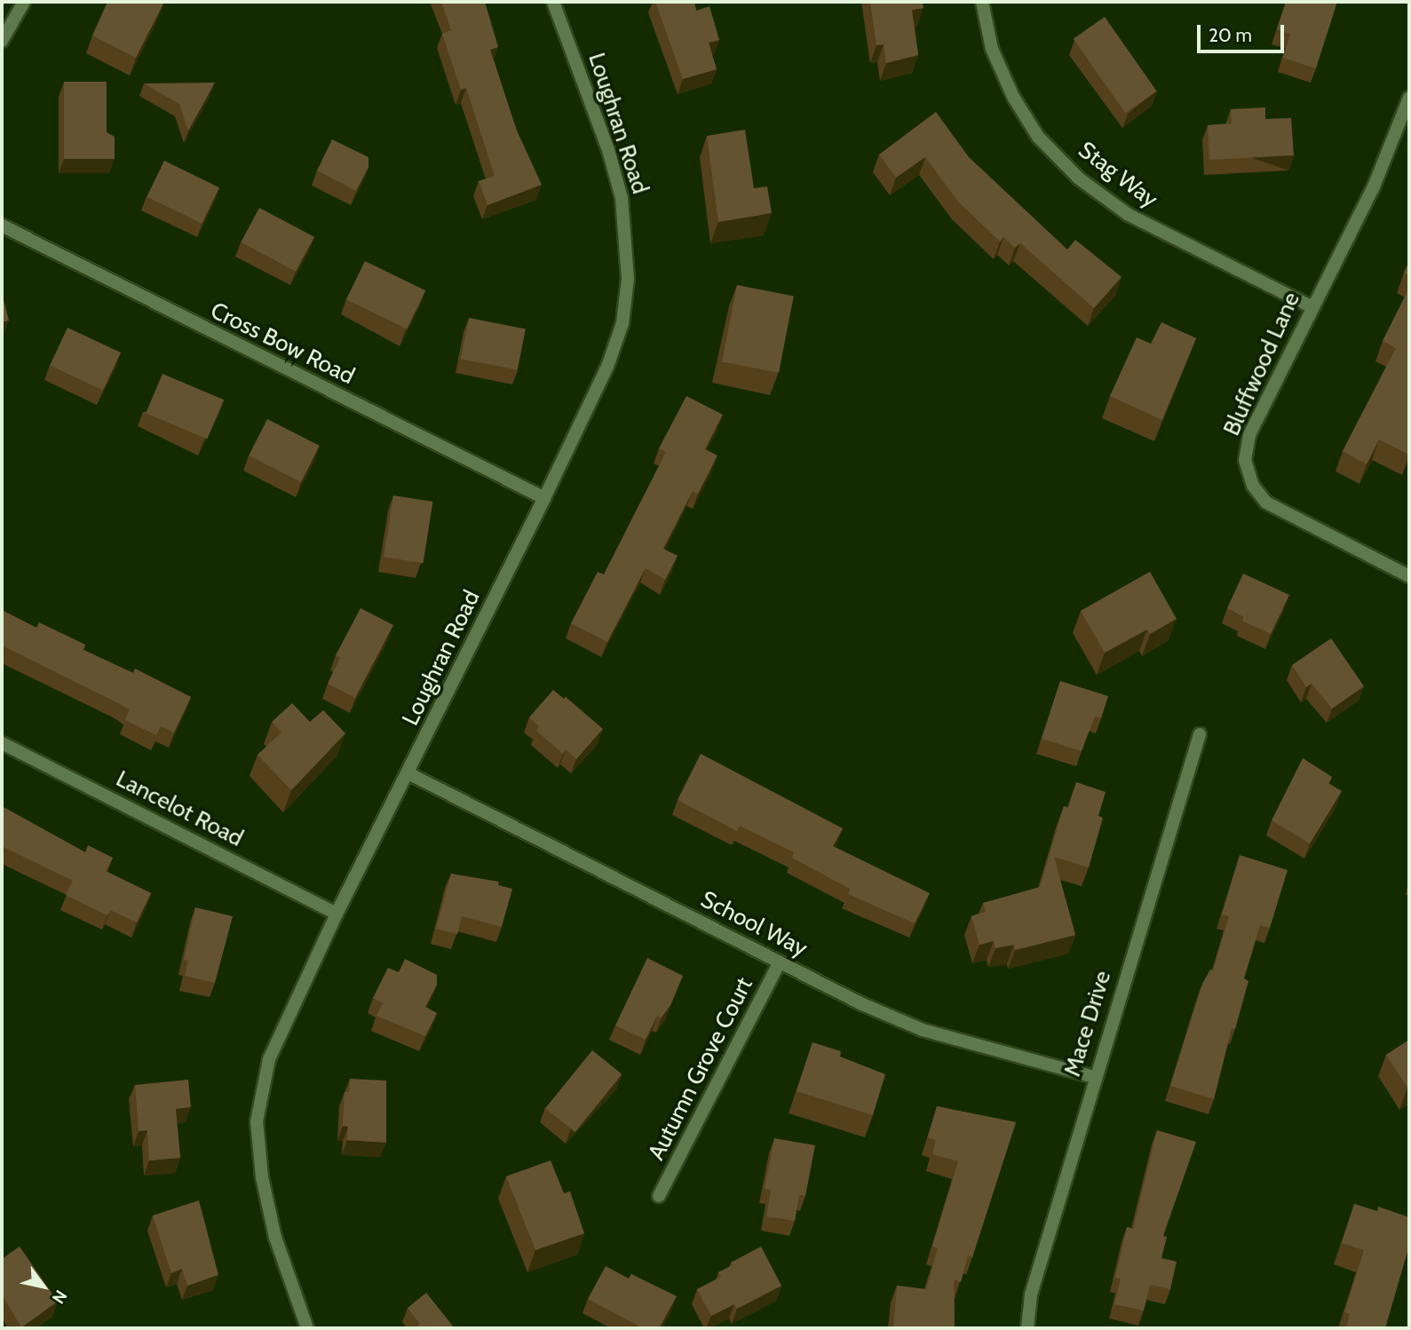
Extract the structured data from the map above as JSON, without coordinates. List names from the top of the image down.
{
  "streets": {
    "street": [
      "Loughran Road",
      "Stag Way",
      "Cross Bow Road",
      "Bluffwood Lane",
      "Lancelot Road",
      "School Way",
      "Mace Drive",
      "Autumn Grove Court"
    ]
  },
  "crossings": [
    ["Loughran Road", "Cross Bow Road"],
    ["Loughran Road", "Lancelot Road"],
    ["Loughran Road", "School Way"],
    ["Stag Way", "Bluffwood Lane"],
    ["School Way", "Mace Drive"],
    ["School Way", "Autumn Grove Court"]
  ],
  "scale_bar": "20 m",
  "north": "bottom right"
}
